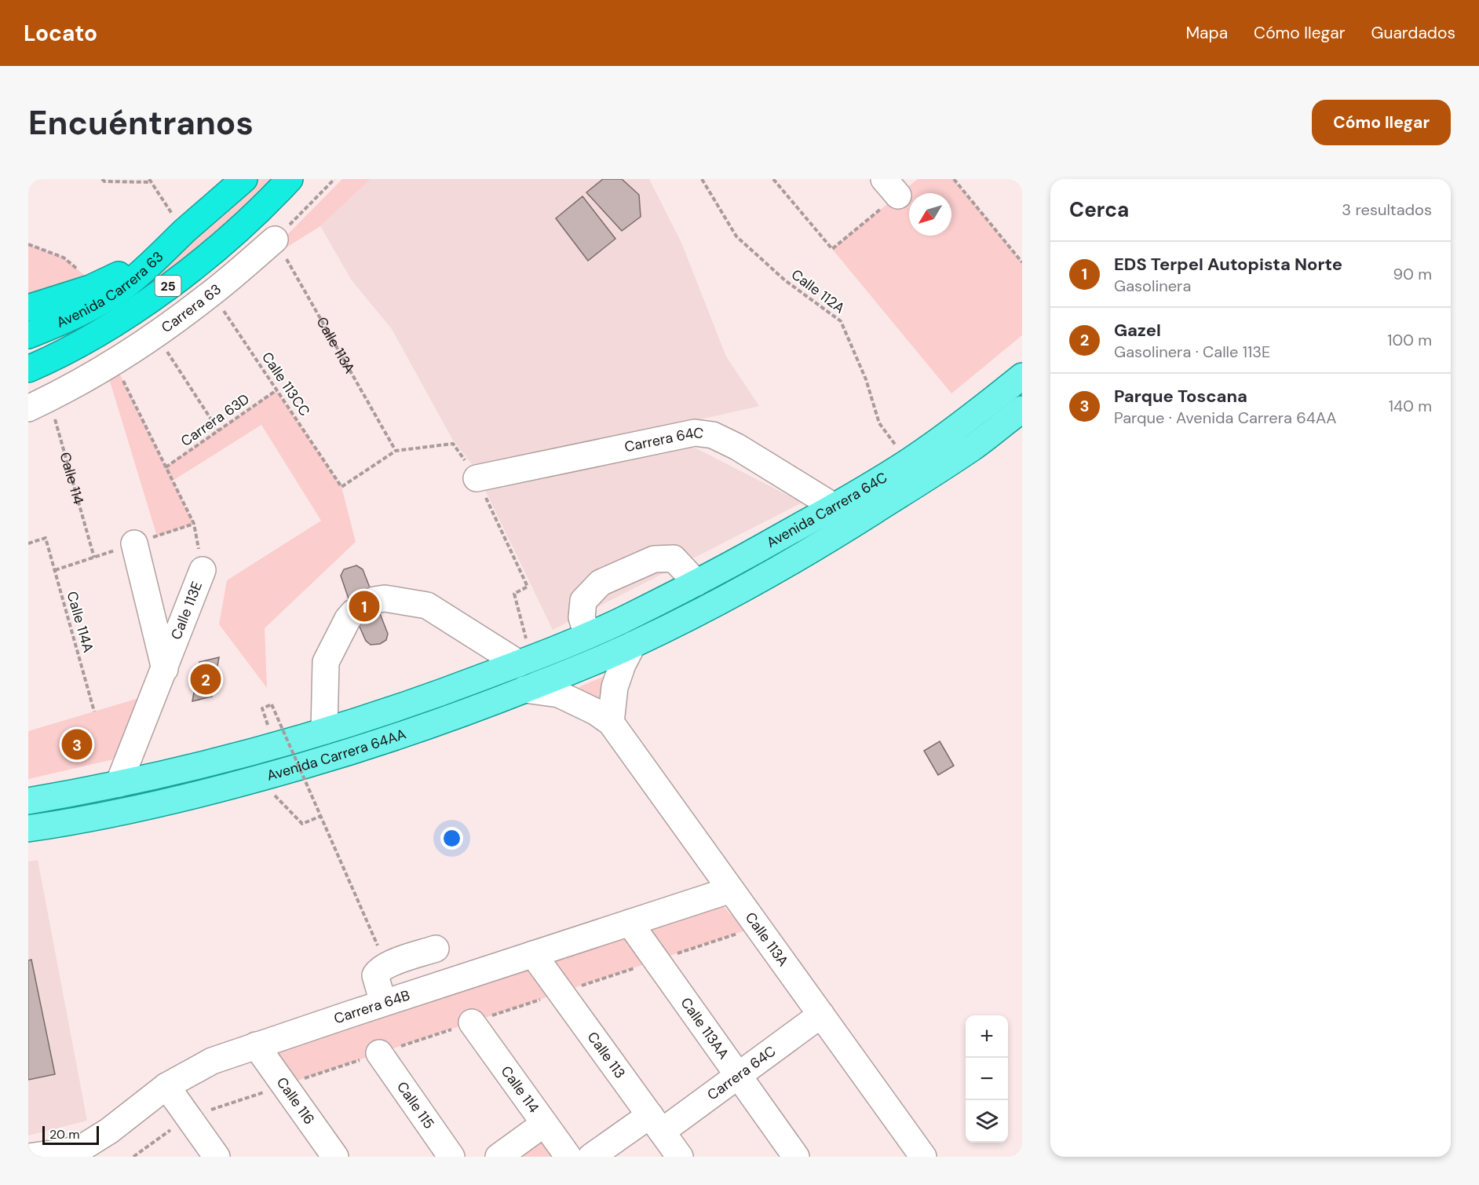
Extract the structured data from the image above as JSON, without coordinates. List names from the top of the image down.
{
  "streets": {
    "highway": ["25", "Avenida Carrera 63"],
    "main road": ["Avenida Carrera 64C", "Avenida Carrera 64AA"],
    "street": [
      "Carrera 63",
      "Calle 113A",
      "Carrera 64C",
      "Calle 114",
      "Calle 113E",
      "Carrera 64B",
      "Calle 113AA",
      "Calle 113",
      "Calle 116",
      "Calle 115"
    ],
    "path": [
      "Calle 112A",
      "Calle 113CC",
      "Carrera 63D",
      "Calle 114A"
    ]
  },
  "crossings": [
    ["Calle 112A", "Avenida Carrera 64C"],
    ["Carrera 63", "Calle 113A"],
    ["Carrera 63", "Calle 113CC"],
    ["Carrera 63", "Calle 114"],
    ["Carrera 63", "Calle 113E"],
    ["Calle 113A", "Calle 113CC"],
    ["Calle 113A", "Carrera 64C"],
    ["Calle 113A", "Avenida Carrera 64AA"],
    ["Calle 113A", "Carrera 64B"],
    ["Calle 113CC", "Carrera 63D"],
    ["Carrera 63D", "Calle 113E"],
    ["Carrera 64C", "Avenida Carrera 64C"],
    ["Carrera 64C", "Calle 113AA"],
    ["Carrera 64C", "Calle 113"],
    ["Avenida Carrera 64C", "Avenida Carrera 64AA"],
    ["Calle 113E", "Avenida Carrera 64AA"],
    ["Carrera 64B", "Calle 113AA"],
    ["Carrera 64B", "Calle 113"],
    ["Carrera 64B", "Calle 116"]
  ],
  "scale_bar": "20 m",
  "north": "bottom left",
  "page": {
    "header": "Locato",
    "nav": ["Mapa", "Cómo llegar", "Guardados"],
    "buttons": "Cómo llegar",
    "title": "Encuéntranos",
    "heading": ["Cerca", "3 resultados"],
    "list": [
      {
        "mark": "1",
        "name": "EDS Terpel Autopista Norte",
        "note": "Gasolinera",
        "value": "90 m"
      },
      {
        "mark": "2",
        "name": "Gazel",
        "note": "Gasolinera · Calle 113E",
        "value": "100 m"
      },
      {
        "mark": "3",
        "name": "Parque Toscana",
        "note": "Parque · Avenida Carrera 64AA",
        "value": "140 m"
      }
    ],
    "pins": ["1", "2", "3"],
    "map_buttons": ["+", "−"],
    "scale": "20 m"
  }
}
